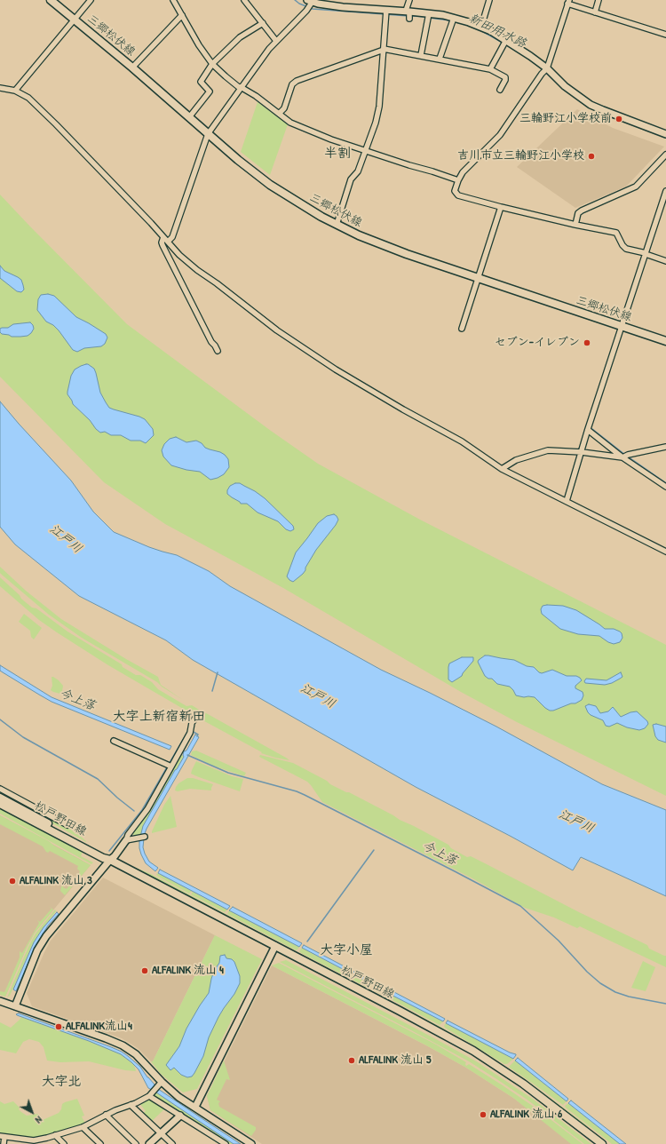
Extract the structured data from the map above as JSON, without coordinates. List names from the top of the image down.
{
  "streets": {
    "main road": ["三郷松伏線", "松戸野田線"]
  },
  "districts": [
    "半割",
    "大字上新宿新田",
    "大字小屋",
    "大字北"
  ],
  "water": ["新田用水路", "江戸川", "今上落"],
  "places": [
    "三輪野江小学校前",
    "吉川市立三輪野江小学校",
    "セブン-イレブン",
    "ALFALINK 流山 3",
    "ALFALINK 流山 4",
    "ALFALINK流山4",
    "ALFALINK 流山 5",
    "ALFALINK 流山 6"
  ],
  "north": "bottom right"
}
